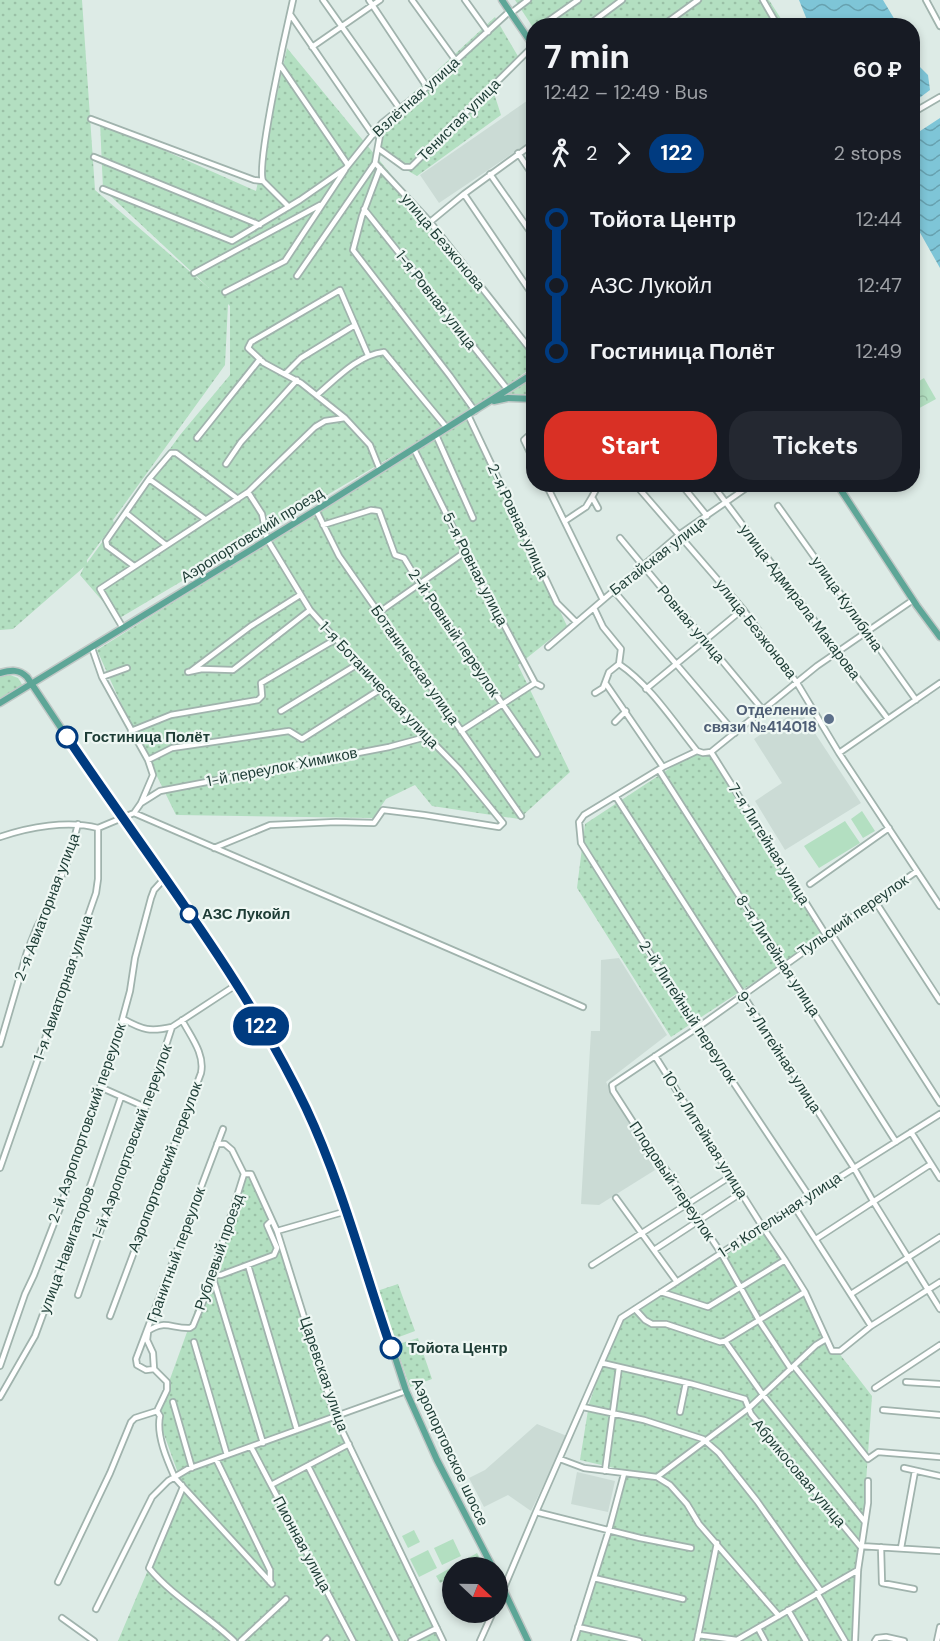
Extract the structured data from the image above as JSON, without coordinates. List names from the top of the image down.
{
  "streets": {
    "main road": ["Аэропортовский проезд", "Аэропортовское шоссе"],
    "street": [
      "Взлётная улица",
      "Тенистая улица",
      "улица Безжонова",
      "1-я Ровная улица",
      "2-я Ровная улица",
      "Батайская улица",
      "5-я Ровная улица",
      "улица Адмирала Макарова",
      "улица Кулибина",
      "Ровная улица",
      "2-й Ровный переулок",
      "Ботаническая улица",
      "1-я Ботаническая улица",
      "1-й переулок Химиков",
      "7-я Литейная улица",
      "2-я Авиаторная улица",
      "Тульский переулок",
      "8-я Литейная улица",
      "1-я Авиаторная улица",
      "2-й Литейный переулок",
      "9-я Литейная улица",
      "2-й Аэропортовский переулок",
      "10-я Литейная улица",
      "1-й Аэропортовский переулок",
      "Аэропортовский переулок",
      "Плодовый переулок",
      "1-я Котельная улица",
      "улица Навигаторов",
      "Рублевый проезд",
      "Гранитный переулок",
      "Царевская улица",
      "Абрикосовая улица",
      "Пионная улица"
    ]
  },
  "crossings": [
    ["улица Безжонова", "Батайская улица"],
    ["улица Безжонова", "Тульский переулок"],
    ["1-я Ровная улица", "Аэропортовский проезд"],
    ["2-я Ровная улица", "Аэропортовский проезд"],
    ["2-я Ровная улица", "Батайская улица"],
    ["Аэропортовский проезд", "5-я Ровная улица"],
    ["Аэропортовский проезд", "Ботаническая улица"],
    ["Аэропортовский проезд", "1-я Ботаническая улица"],
    ["Аэропортовский проезд", "Аэропортовское шоссе"],
    ["Батайская улица", "улица Адмирала Макарова"],
    ["Батайская улица", "Ровная улица"],
    ["2-й Ровный переулок", "Ботаническая улица"],
    ["1-я Ботаническая улица", "1-й переулок Химиков"],
    ["7-я Литейная улица", "Тульский переулок"],
    ["2-я Авиаторная улица", "1-я Авиаторная улица"],
    ["Тульский переулок", "8-я Литейная улица"],
    ["Тульский переулок", "2-й Литейный переулок"],
    ["Тульский переулок", "9-я Литейная улица"],
    ["Тульский переулок", "10-я Литейная улица"],
    ["Тульский переулок", "Плодовый переулок"],
    ["8-я Литейная улица", "1-я Котельная улица"],
    ["2-й Литейный переулок", "9-я Литейная улица"],
    ["2-й Литейный переулок", "1-я Котельная улица"],
    ["9-я Литейная улица", "1-я Котельная улица"],
    ["2-й Аэропортовский переулок", "Аэропортовское шоссе"],
    ["10-я Литейная улица", "1-я Котельная улица"],
    ["1-й Аэропортовский переулок", "Аэропортовский переулок"],
    ["1-й Аэропортовский переулок", "Аэропортовское шоссе"],
    ["Плодовый переулок", "1-я Котельная улица"],
    ["1-я Котельная улица", "Абрикосовая улица"],
    ["Рублевый проезд", "Гранитный переулок"],
    ["Рублевый проезд", "Царевская улица"]
  ],
  "places": [
    "Отделение связи №414018",
    "Гостиница Полёт",
    "АЗС Лукойл",
    "Тойота Центр"
  ],
  "lines": ["bus line 122"],
  "north": "right",
  "page": {
    "on_map": "122",
    "heading": ["7 min", "12:42 – 12:49 · Bus", "60 ₽"],
    "legs": ["2", "122", "2 stops"],
    "list": [
      {
        "name": "Тойота Центр",
        "value": "12:44"
      },
      {
        "name": "АЗС Лукойл",
        "value": "12:47"
      },
      {
        "name": "Гостиница Полёт",
        "value": "12:49"
      }
    ],
    "buttons": ["Start", "Tickets"]
  }
}
